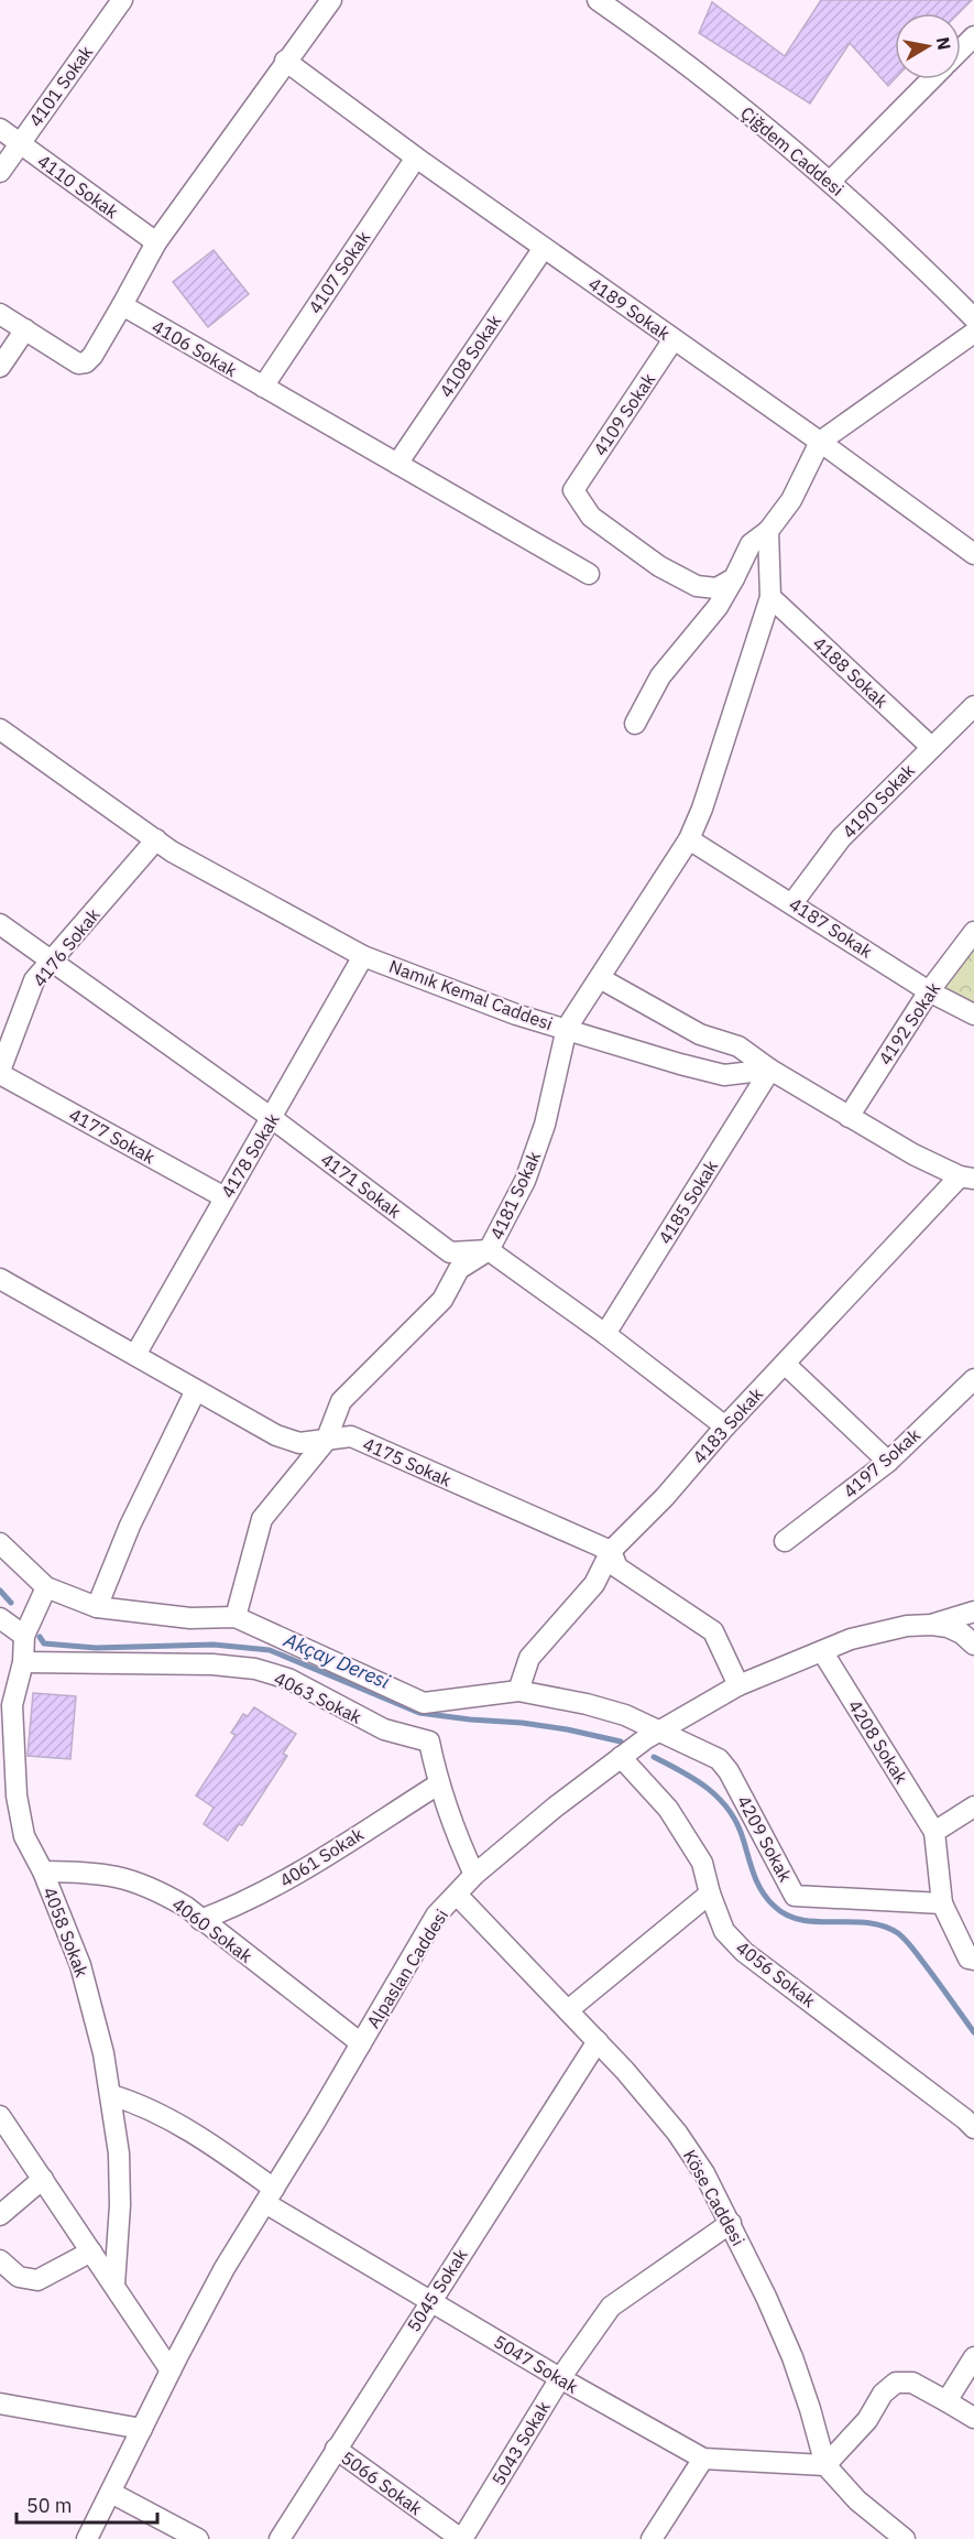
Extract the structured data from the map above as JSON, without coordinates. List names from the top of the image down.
{
  "streets": {
    "street": [
      "4101 Sokak",
      "Çiğdem Caddesi",
      "4110 Sokak",
      "4107 Sokak",
      "4189 Sokak",
      "4106 Sokak",
      "4108 Sokak",
      "4109 Sokak",
      "4188 Sokak",
      "4190 Sokak",
      "4187 Sokak",
      "4176 Sokak",
      "Namık Kemal Caddesi",
      "4192 Sokak",
      "4177 Sokak",
      "4178 Sokak",
      "4171 Sokak",
      "4181 Sokak",
      "4185 Sokak",
      "4183 Sokak",
      "4175 Sokak",
      "4197 Sokak",
      "4063 Sokak",
      "4208 Sokak",
      "4209 Sokak",
      "4061 Sokak",
      "4060 Sokak",
      "4058 Sokak",
      "Alpaslan Caddesi",
      "4056 Sokak",
      "Köse Caddesi",
      "5045 Sokak",
      "5047 Sokak",
      "5043 Sokak",
      "5066 Sokak"
    ]
  },
  "crossings": [
    ["4101 Sokak", "4110 Sokak"],
    ["4107 Sokak", "4189 Sokak"],
    ["4107 Sokak", "4106 Sokak"],
    ["4189 Sokak", "4108 Sokak"],
    ["4189 Sokak", "4109 Sokak"],
    ["4106 Sokak", "4108 Sokak"],
    ["4188 Sokak", "4190 Sokak"],
    ["4188 Sokak", "4181 Sokak"],
    ["4190 Sokak", "4187 Sokak"],
    ["4187 Sokak", "4192 Sokak"],
    ["4187 Sokak", "4181 Sokak"],
    ["4176 Sokak", "Namık Kemal Caddesi"],
    ["4176 Sokak", "4177 Sokak"],
    ["4176 Sokak", "4171 Sokak"],
    ["Namık Kemal Caddesi", "4178 Sokak"],
    ["Namık Kemal Caddesi", "4181 Sokak"],
    ["Namık Kemal Caddesi", "4185 Sokak"],
    ["4177 Sokak", "4178 Sokak"],
    ["4178 Sokak", "4171 Sokak"],
    ["4178 Sokak", "4175 Sokak"],
    ["4171 Sokak", "4181 Sokak"],
    ["4181 Sokak", "4175 Sokak"],
    ["4183 Sokak", "4175 Sokak"],
    ["4175 Sokak", "Alpaslan Caddesi"],
    ["4063 Sokak", "4061 Sokak"],
    ["4063 Sokak", "4058 Sokak"],
    ["4063 Sokak", "Alpaslan Caddesi"],
    ["4208 Sokak", "Alpaslan Caddesi"],
    ["4209 Sokak", "Alpaslan Caddesi"],
    ["4061 Sokak", "4060 Sokak"],
    ["4060 Sokak", "4058 Sokak"],
    ["4060 Sokak", "Alpaslan Caddesi"],
    ["4058 Sokak", "5047 Sokak"],
    ["Alpaslan Caddesi", "4056 Sokak"],
    ["Alpaslan Caddesi", "Köse Caddesi"],
    ["Alpaslan Caddesi", "5047 Sokak"],
    ["Köse Caddesi", "5045 Sokak"],
    ["Köse Caddesi", "5047 Sokak"],
    ["Köse Caddesi", "5043 Sokak"],
    ["5045 Sokak", "5047 Sokak"],
    ["5045 Sokak", "5066 Sokak"],
    ["5047 Sokak", "5043 Sokak"],
    ["5043 Sokak", "5066 Sokak"]
  ],
  "water": ["Akçay Deresi"],
  "scale_bar": "50 m",
  "north": "right"
}
